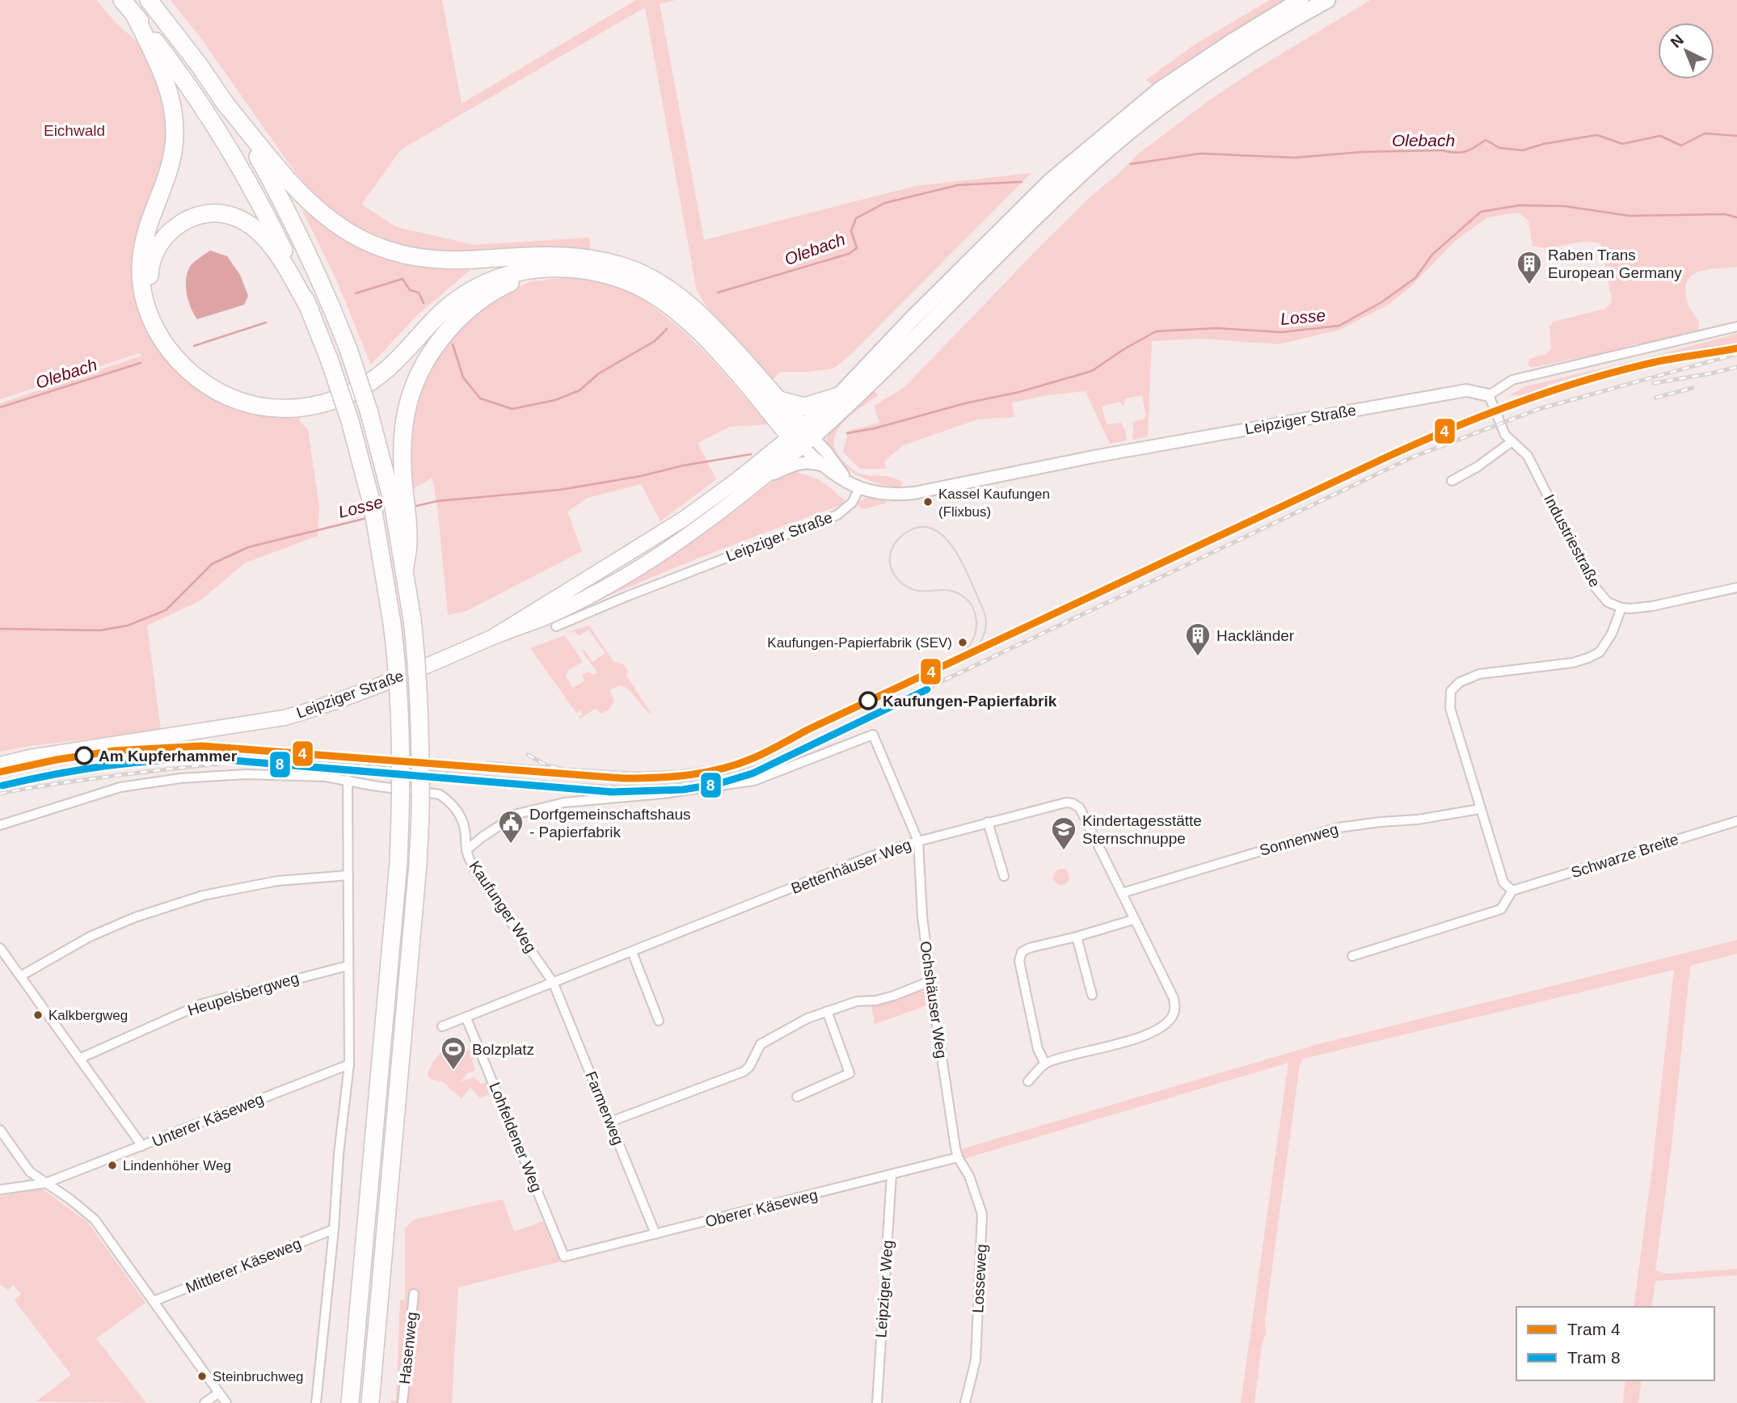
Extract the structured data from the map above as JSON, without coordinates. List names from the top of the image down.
{
  "streets": {
    "main road": ["Leipziger Straße"],
    "street": [
      "Industriestraße",
      "Sonnenweg",
      "Schwarze Breite",
      "Bettenhäuser Weg",
      "Kaufunger Weg",
      "Heupelsbergweg",
      "Ochshäuser Weg",
      "Farmerweg",
      "Unterer Käseweg",
      "Lohfeldener Weg",
      "Oberer Käseweg",
      "Mittlerer Käseweg",
      "Losseweg",
      "Leipziger Weg",
      "Hasenweg"
    ]
  },
  "crossings": [
    ["Leipziger Straße", "Industriestraße"],
    ["Sonnenweg", "Bettenhäuser Weg"],
    ["Bettenhäuser Weg", "Kaufunger Weg"],
    ["Bettenhäuser Weg", "Ochshäuser Weg"],
    ["Bettenhäuser Weg", "Farmerweg"],
    ["Bettenhäuser Weg", "Lohfeldener Weg"],
    ["Kaufunger Weg", "Ochshäuser Weg"],
    ["Kaufunger Weg", "Farmerweg"],
    ["Ochshäuser Weg", "Oberer Käseweg"],
    ["Ochshäuser Weg", "Losseweg"],
    ["Farmerweg", "Oberer Käseweg"],
    ["Lohfeldener Weg", "Oberer Käseweg"],
    ["Oberer Käseweg", "Losseweg"],
    ["Oberer Käseweg", "Leipziger Weg"]
  ],
  "water": ["Olebach", "Losse"],
  "parks": ["Eichwald"],
  "places": {
    "building": ["Raben Trans European Germany", "Hackländer"],
    "other": [
      "Kassel Kaufungen (Flixbus)",
      "Kaufungen-Papierfabrik (SEV)",
      "Kaufungen-Papierfabrik",
      "Am Kupferhammer",
      "Kalkbergweg",
      "Lindenhöher Weg",
      "Steinbruchweg"
    ],
    "public building": ["Dorfgemeinschaftshaus - Papierfabrik"],
    "school or university": ["Kindertagesstätte Sternschnuppe"],
    "sports": ["Bolzplatz"]
  },
  "lines": ["tram line 4", "tram line 8"],
  "legend": ["Tram 4", "Tram 8"],
  "north": "top left"
}
